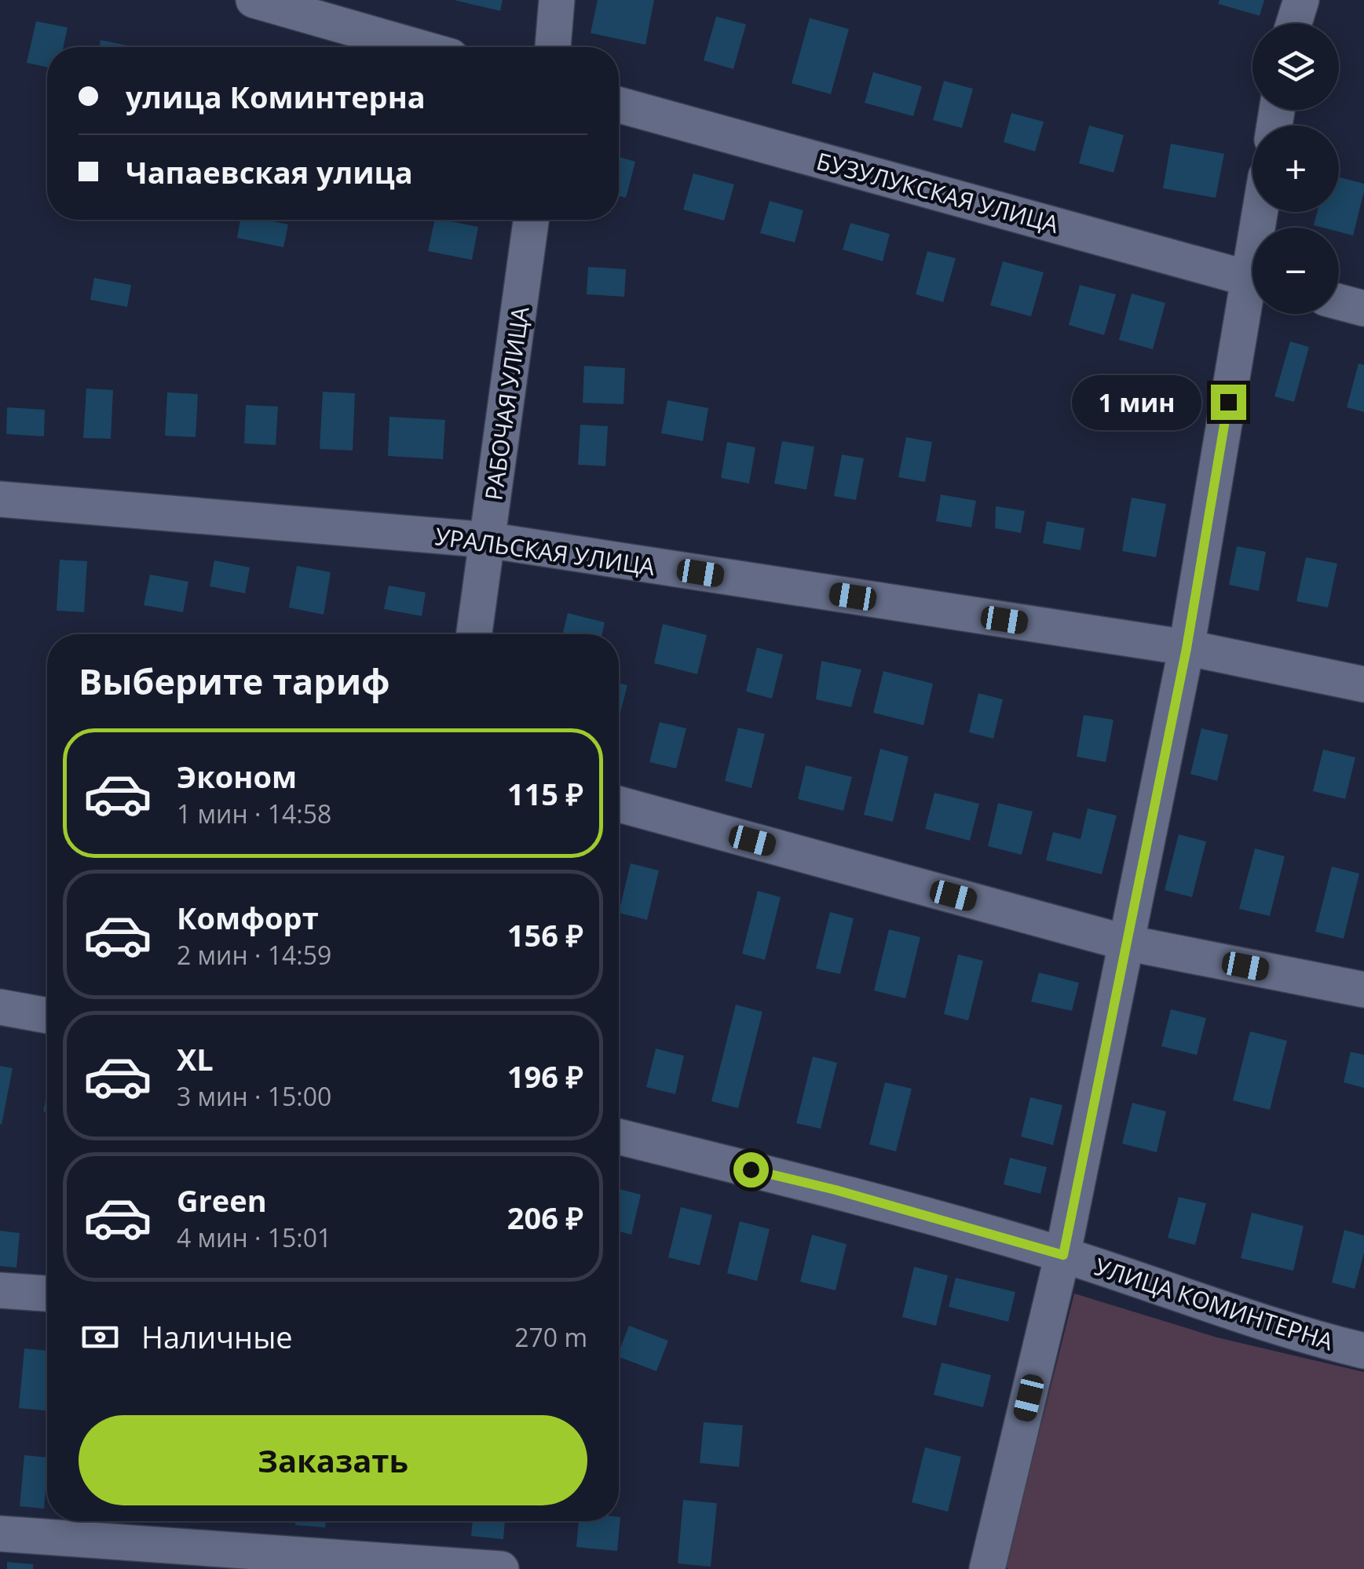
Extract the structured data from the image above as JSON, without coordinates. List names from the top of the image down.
{
  "streets": {
    "street": [
      "БУЗУЛУКСКАЯ УЛИЦА",
      "РАБОЧАЯ УЛИЦА",
      "УРАЛЬСКАЯ УЛИЦА",
      "УЛИЦА КОМИНТЕРНА"
    ]
  },
  "crossings": [
    ["РАБОЧАЯ УЛИЦА", "УРАЛЬСКАЯ УЛИЦА"]
  ],
  "page": {
    "map_buttons": ["+", "−"],
    "banner": ["улица Коминтерна", "Чапаевская улица"],
    "bubble": "1 мин",
    "heading": "Выберите тариф",
    "list": [
      {
        "name": "Эконом",
        "note": "1 мин · 14:58",
        "value": "115 ₽"
      },
      {
        "name": "Комфорт",
        "note": "2 мин · 14:59",
        "value": "156 ₽"
      },
      {
        "name": "XL",
        "note": "3 мин · 15:00",
        "value": "196 ₽"
      },
      {
        "name": "Green",
        "note": "4 мин · 15:01",
        "value": "206 ₽"
      }
    ],
    "pay": ["Наличные", "270 m"],
    "buttons": "Заказать"
  }
}
